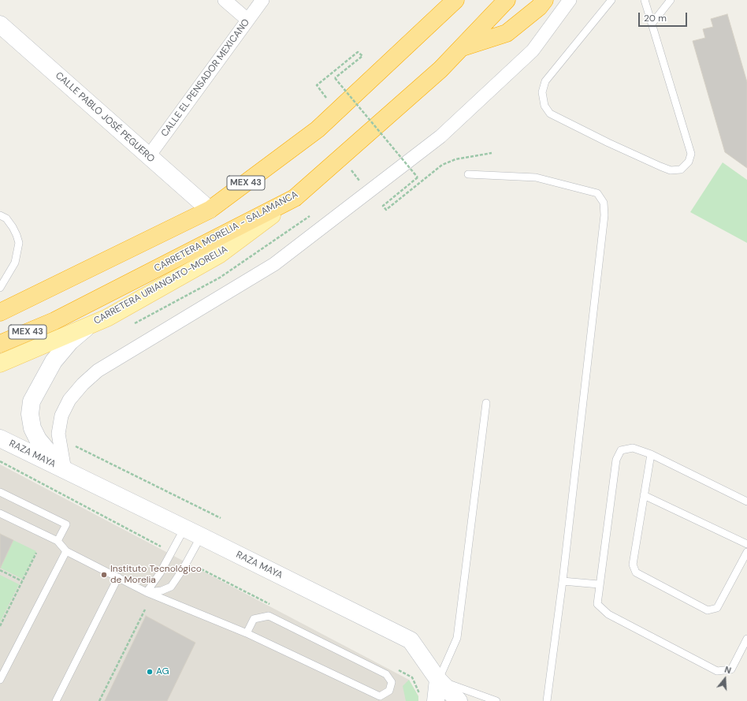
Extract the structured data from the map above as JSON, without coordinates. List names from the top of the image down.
{
  "streets": {
    "highway": ["MEX 43", "CARRETERA MORELIA - SALAMANCA"],
    "main road": ["CARRETERA URIANGATO-MORELIA"],
    "street": ["CALLE EL PENSADOR MEXICANO", "CALLE PABLO JOSÉ PEGUERO", "RAZA MAYA"]
  },
  "crossings": [
    ["CALLE EL PENSADOR MEXICANO", "CALLE PABLO JOSÉ PEGUERO"],
    ["CALLE PABLO JOSÉ PEGUERO", "MEX 43"],
    ["CARRETERA MORELIA - SALAMANCA", "CARRETERA URIANGATO-MORELIA"],
    ["CARRETERA URIANGATO-MORELIA", "RAZA MAYA"]
  ],
  "places": ["Instituto Tecnológico de Morelia", "AG"],
  "scale_bar": "20 m",
  "north": "top"
}
